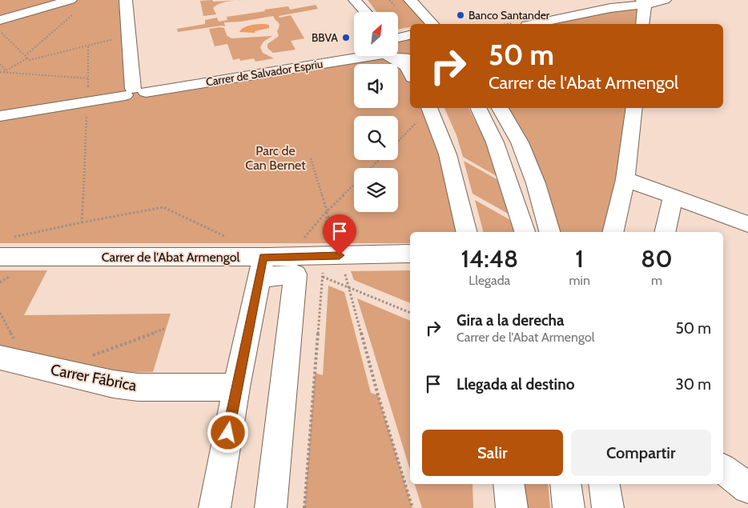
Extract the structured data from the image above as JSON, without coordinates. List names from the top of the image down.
{
  "streets": {
    "street": ["Carrer de Salvador Espriu", "Carrer de l'Abat Armengol", "Carrer Fábrica"]
  },
  "parks": ["Parc de Can Bernet"],
  "places": ["Banco Santander", "BBVA"],
  "north": "top right",
  "page": {
    "turn": ["50 m", "Carrer de l'Abat Armengol"],
    "eta": [
      "14:48",
      "Llegada",
      "1",
      "min",
      "80",
      "m"
    ],
    "list": [
      {
        "name": "Gira a la derecha",
        "note": "Carrer de l'Abat Armengol",
        "value": "50 m"
      },
      {
        "name": "Llegada al destino",
        "value": "30 m"
      }
    ],
    "buttons": ["Salir", "Compartir"]
  }
}
